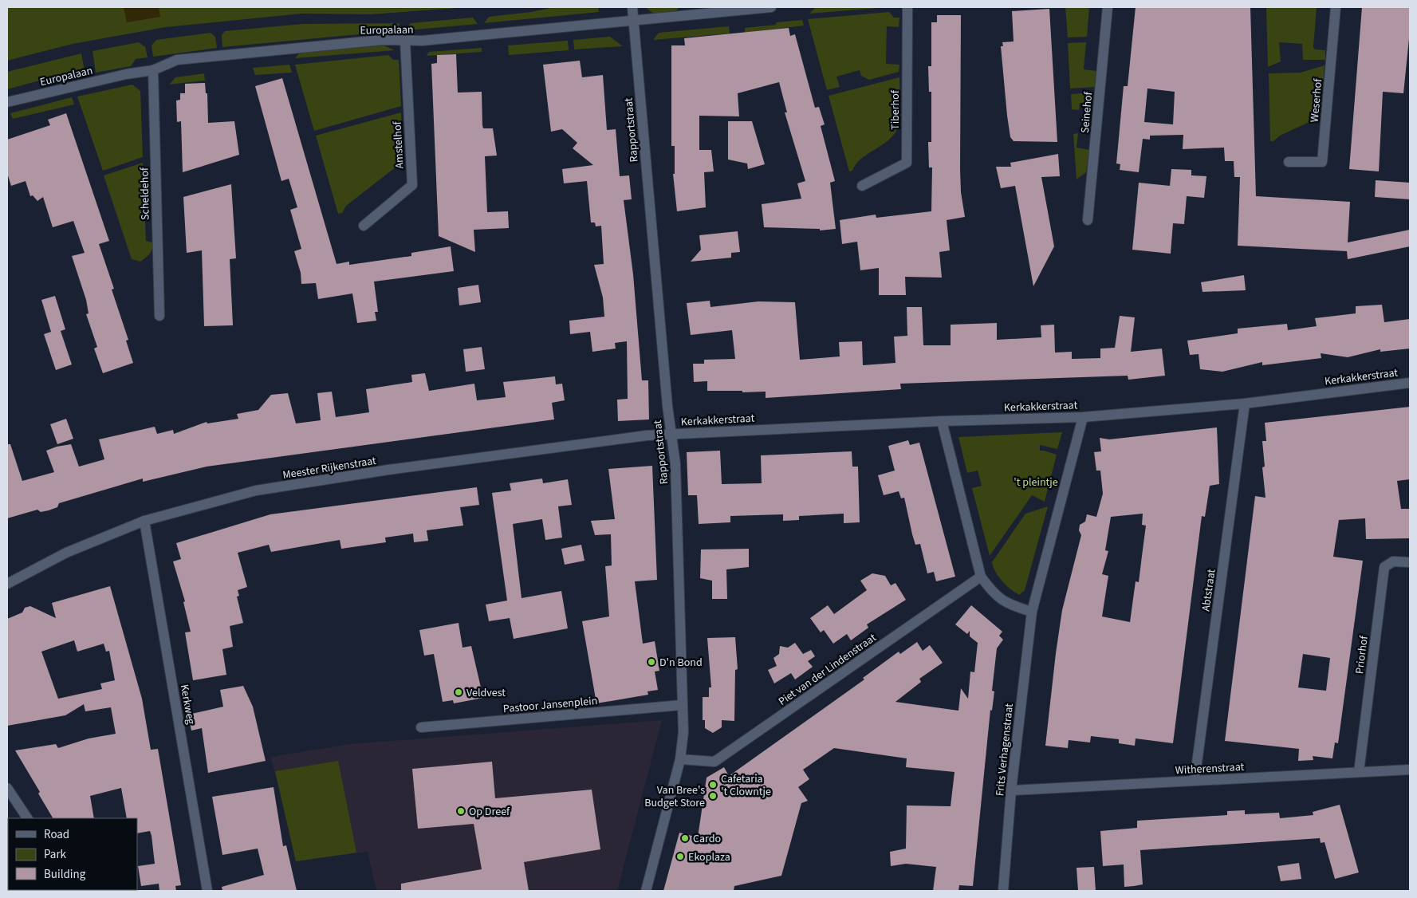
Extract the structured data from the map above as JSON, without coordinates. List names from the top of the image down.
{
  "streets": {
    "street": [
      "Europalaan",
      "Weserhof",
      "Tiberhof",
      "Seinehof",
      "Rapportstraat",
      "Amstelhof",
      "Scheldehof",
      "Kerkakkerstraat",
      "Meester Rijkenstraat",
      "Abtstraat",
      "Priorhof",
      "Piet van der Lindenstraat",
      "Kerkweg",
      "Pastoor Jansenplein",
      "Frits Verhagenstraat",
      "Witherenstraat"
    ]
  },
  "crossings": [
    ["Europalaan", "Rapportstraat"],
    ["Europalaan", "Amstelhof"],
    ["Europalaan", "Scheldehof"],
    ["Rapportstraat", "Kerkakkerstraat"],
    ["Rapportstraat", "Meester Rijkenstraat"],
    ["Rapportstraat", "Piet van der Lindenstraat"],
    ["Rapportstraat", "Pastoor Jansenplein"],
    ["Kerkakkerstraat", "Meester Rijkenstraat"],
    ["Kerkakkerstraat", "Abtstraat"],
    ["Kerkakkerstraat", "Frits Verhagenstraat"],
    ["Meester Rijkenstraat", "Kerkweg"],
    ["Abtstraat", "Witherenstraat"],
    ["Priorhof", "Witherenstraat"],
    ["Frits Verhagenstraat", "Witherenstraat"]
  ],
  "parks": ["'t pleintje"],
  "places": [
    "D'n Bond",
    "Veldvest",
    "Cafetaria 't Clowntje",
    "Van Bree's Budget Store",
    "Op Dreef",
    "Cardo",
    "Ekoplaza"
  ],
  "legend": ["Road", "Park", "Building"]
}
